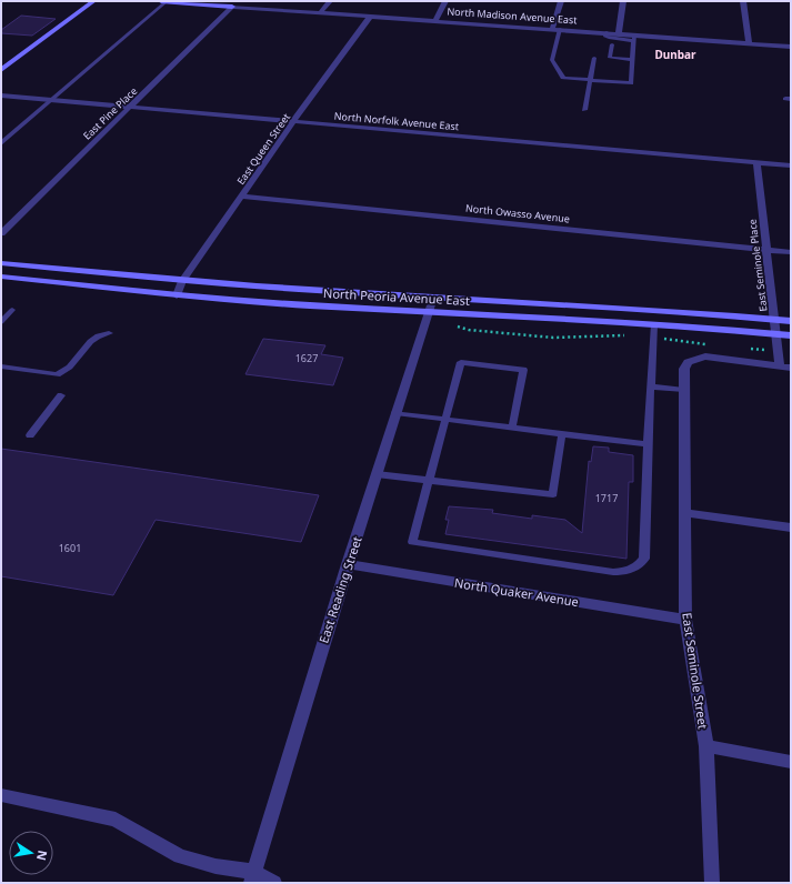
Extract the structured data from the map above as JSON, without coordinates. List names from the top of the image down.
{
  "streets": {
    "main road": ["North Peoria Avenue East"],
    "street": [
      "North Madison Avenue East",
      "East Pine Place",
      "North Norfolk Avenue East",
      "East Queen Street",
      "North Owasso Avenue",
      "East Seminole Place",
      "East Reading Street",
      "North Quaker Avenue",
      "East Seminole Street"
    ]
  },
  "crossings": [
    ["North Madison Avenue East", "East Pine Place"],
    ["North Madison Avenue East", "East Queen Street"],
    ["East Pine Place", "North Norfolk Avenue East"],
    ["North Norfolk Avenue East", "East Queen Street"],
    ["North Norfolk Avenue East", "East Seminole Place"],
    ["East Queen Street", "North Owasso Avenue"],
    ["East Queen Street", "North Peoria Avenue East"],
    ["North Owasso Avenue", "East Seminole Place"],
    ["East Seminole Place", "North Peoria Avenue East"],
    ["East Seminole Place", "East Seminole Street"],
    ["North Peoria Avenue East", "East Reading Street"],
    ["East Reading Street", "North Quaker Avenue"],
    ["North Quaker Avenue", "East Seminole Street"]
  ],
  "districts": ["Dunbar"],
  "house_numbers": ["1627", "1717", "1601"],
  "north": "right"
}
